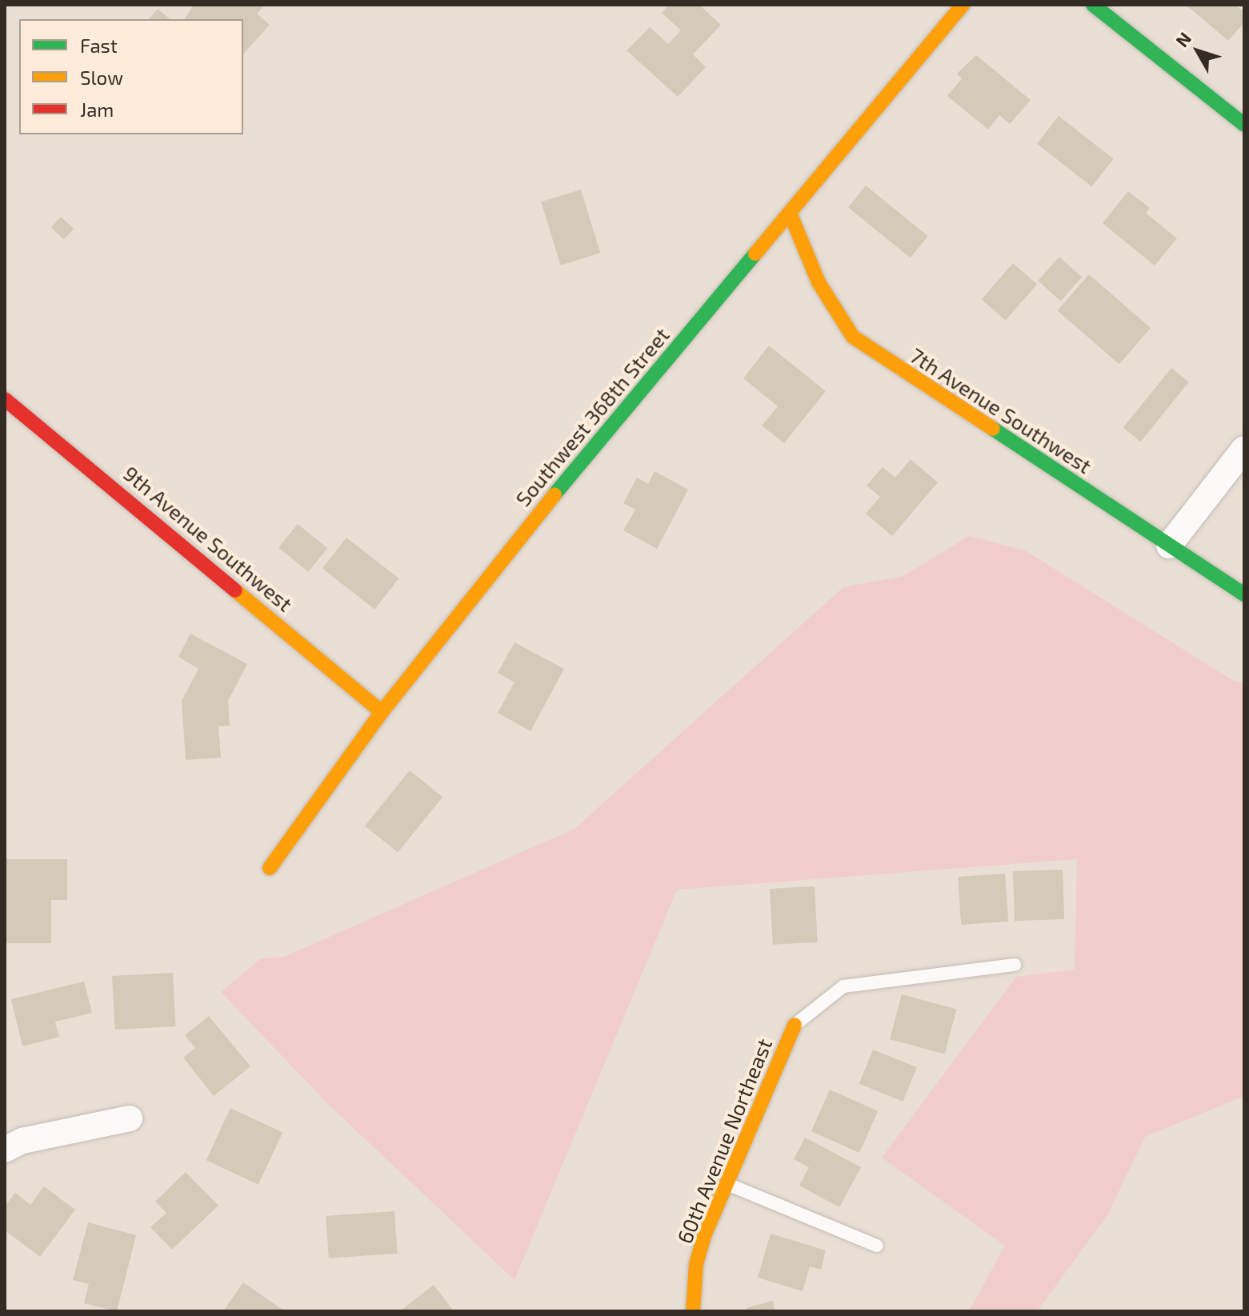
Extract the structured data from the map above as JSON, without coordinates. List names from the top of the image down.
{
  "streets": {
    "street": [
      "7th Avenue Southwest",
      "Southwest 368th Street",
      "9th Avenue Southwest",
      "60th Avenue Northeast"
    ]
  },
  "crossings": [
    ["7th Avenue Southwest", "Southwest 368th Street"],
    ["Southwest 368th Street", "9th Avenue Southwest"]
  ],
  "legend": ["Fast", "Slow", "Jam"],
  "north": "top left"
}
